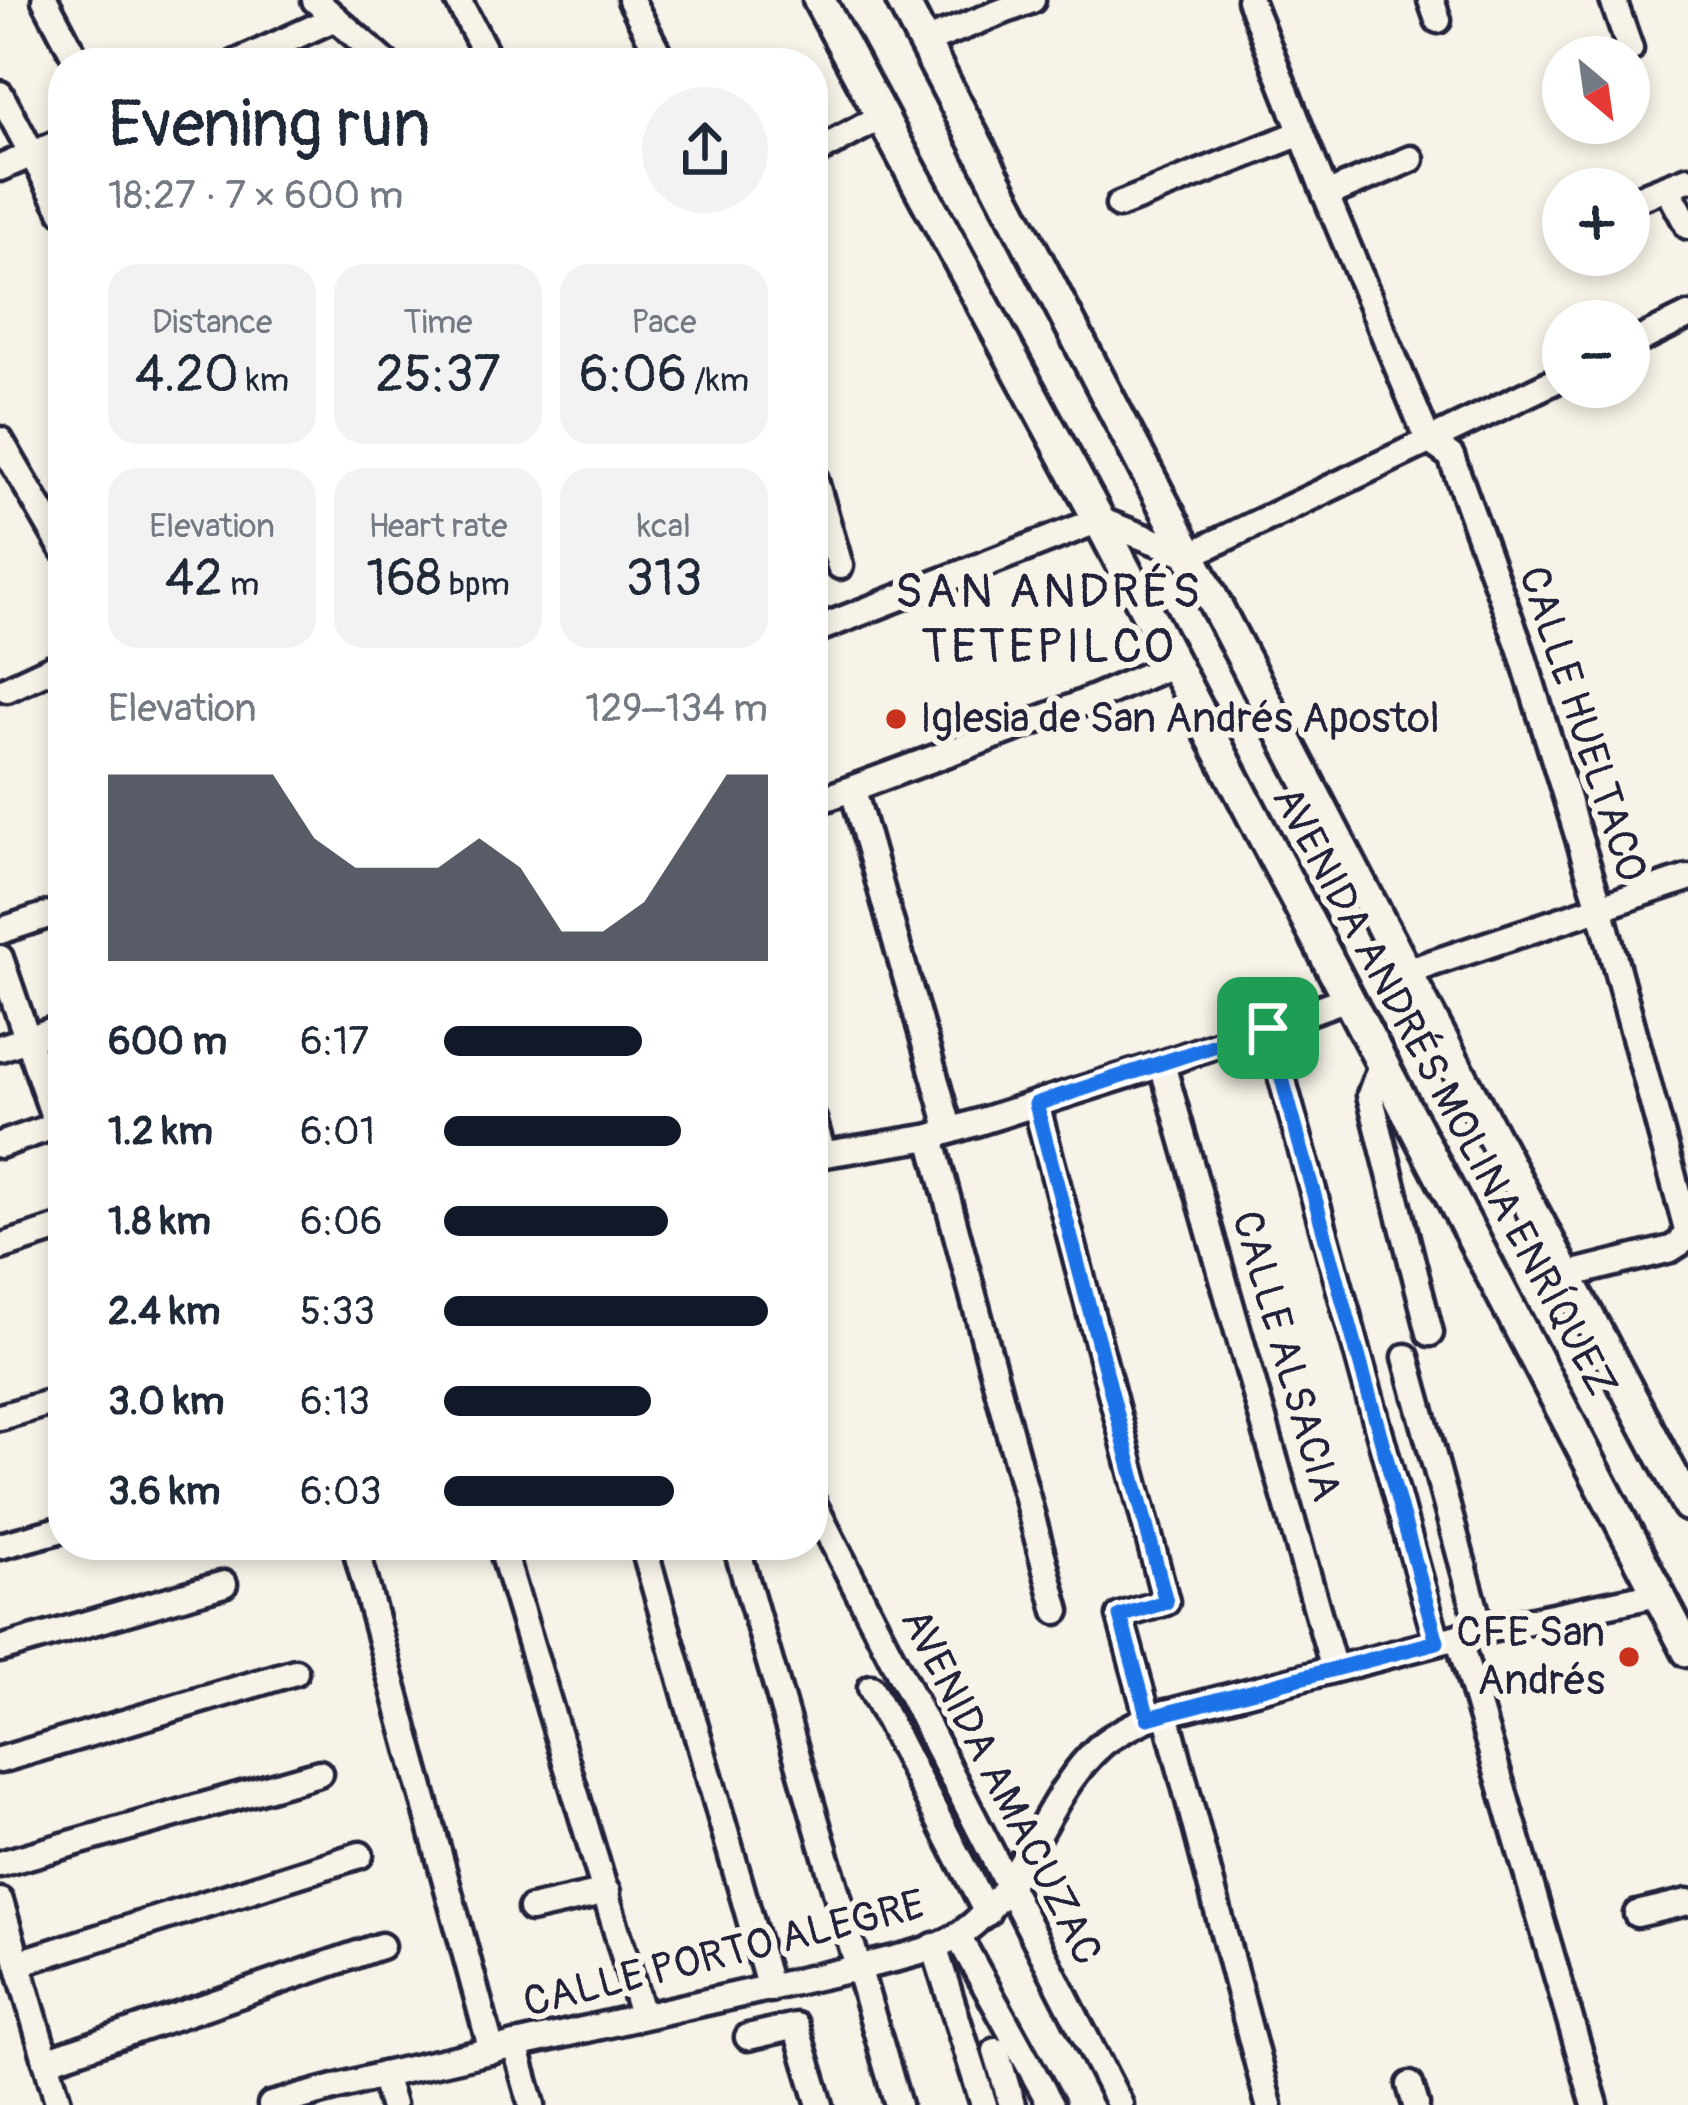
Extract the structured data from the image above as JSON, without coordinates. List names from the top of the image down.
{
  "streets": {
    "main road": ["AVENIDA ANDRÉS MOLINA ENRÍQUEZ"],
    "street": [
      "CALLE HUELTACO",
      "CALLE ALSACIA",
      "AVENIDA AMACUZAC",
      "CALLE PORTO ALEGRE"
    ]
  },
  "crossings": [
    ["CALLE HUELTACO", "AVENIDA ANDRÉS MOLINA ENRÍQUEZ"],
    ["AVENIDA ANDRÉS MOLINA ENRÍQUEZ", "CALLE PORTO ALEGRE"],
    ["CALLE ALSACIA", "CALLE PORTO ALEGRE"],
    ["AVENIDA AMACUZAC", "CALLE PORTO ALEGRE"]
  ],
  "districts": ["SAN ANDRÉS TETEPILCO"],
  "places": ["Iglesia de San Andrés Apostol", "CFE San Andrés"],
  "north": "bottom right",
  "page": {
    "map_buttons": ["+", "−"],
    "heading": ["Evening run", "18:27 · 7 × 600 m"],
    "stats": [
      ["Distance", "4.20 km"],
      ["Time", "25:37"],
      ["Pace", "6:06 /km"],
      ["Elevation", "42 m"],
      ["Heart rate", "168 bpm"],
      ["kcal", "313"]
    ],
    "chart": ["Elevation", "129–134 m"],
    "list": [
      {
        "name": "600 m",
        "note": "6:17"
      },
      {
        "name": "1.2 km",
        "note": "6:01"
      },
      {
        "name": "1.8 km",
        "note": "6:06"
      },
      {
        "name": "2.4 km",
        "note": "5:33"
      },
      {
        "name": "3.0 km",
        "note": "6:13"
      },
      {
        "name": "3.6 km",
        "note": "6:03"
      }
    ]
  }
}
